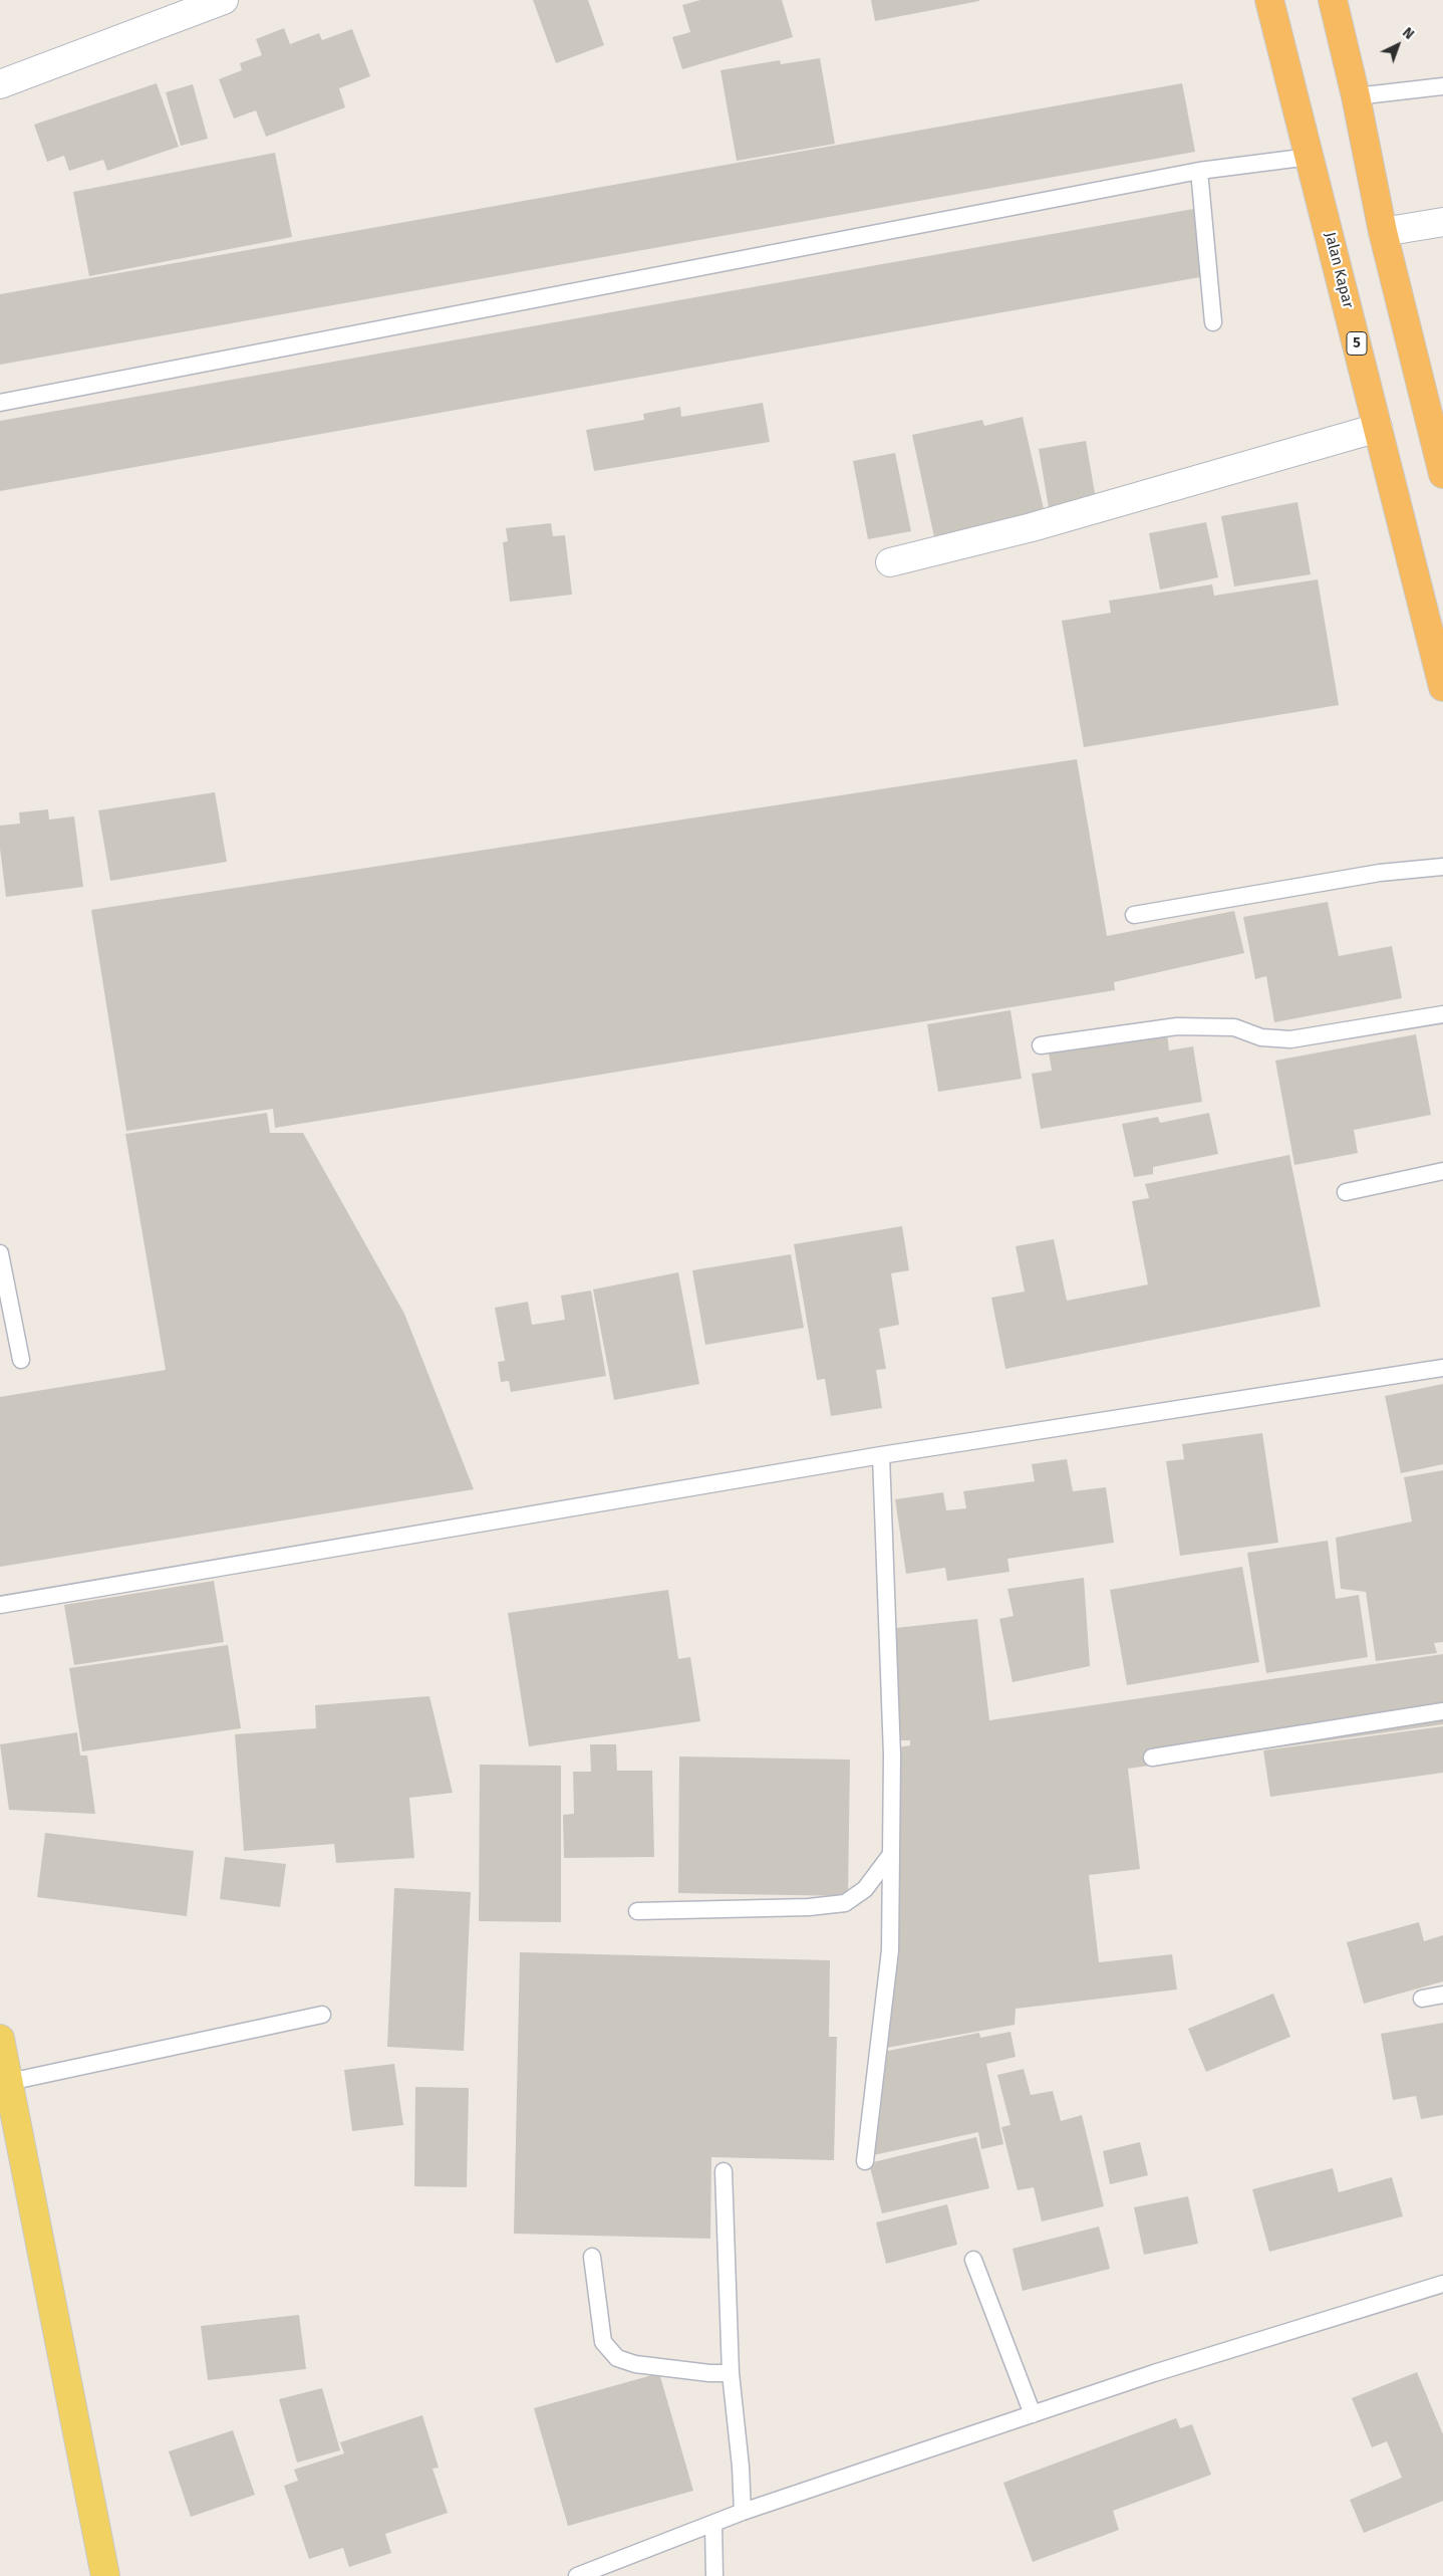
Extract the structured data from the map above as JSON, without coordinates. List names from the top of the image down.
{
  "streets": {
    "highway": ["Jalan Kapar", "5"]
  },
  "north": "top right"
}
